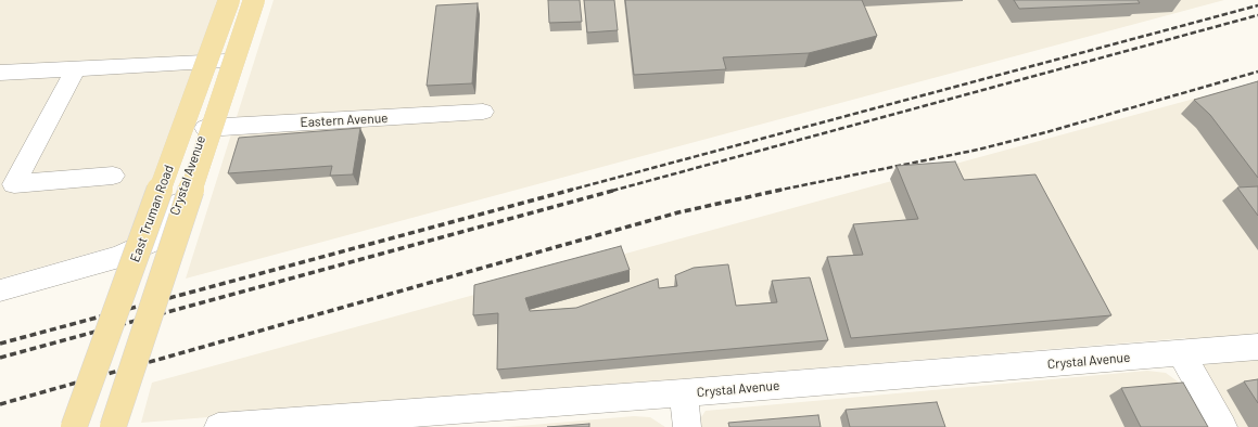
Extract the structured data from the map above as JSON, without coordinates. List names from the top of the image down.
{
  "streets": {
    "main road": ["East Truman Road"],
    "street": ["Eastern Avenue", "Crystal Avenue"]
  },
  "crossings": [
    ["Eastern Avenue", "Crystal Avenue"]
  ]
}
